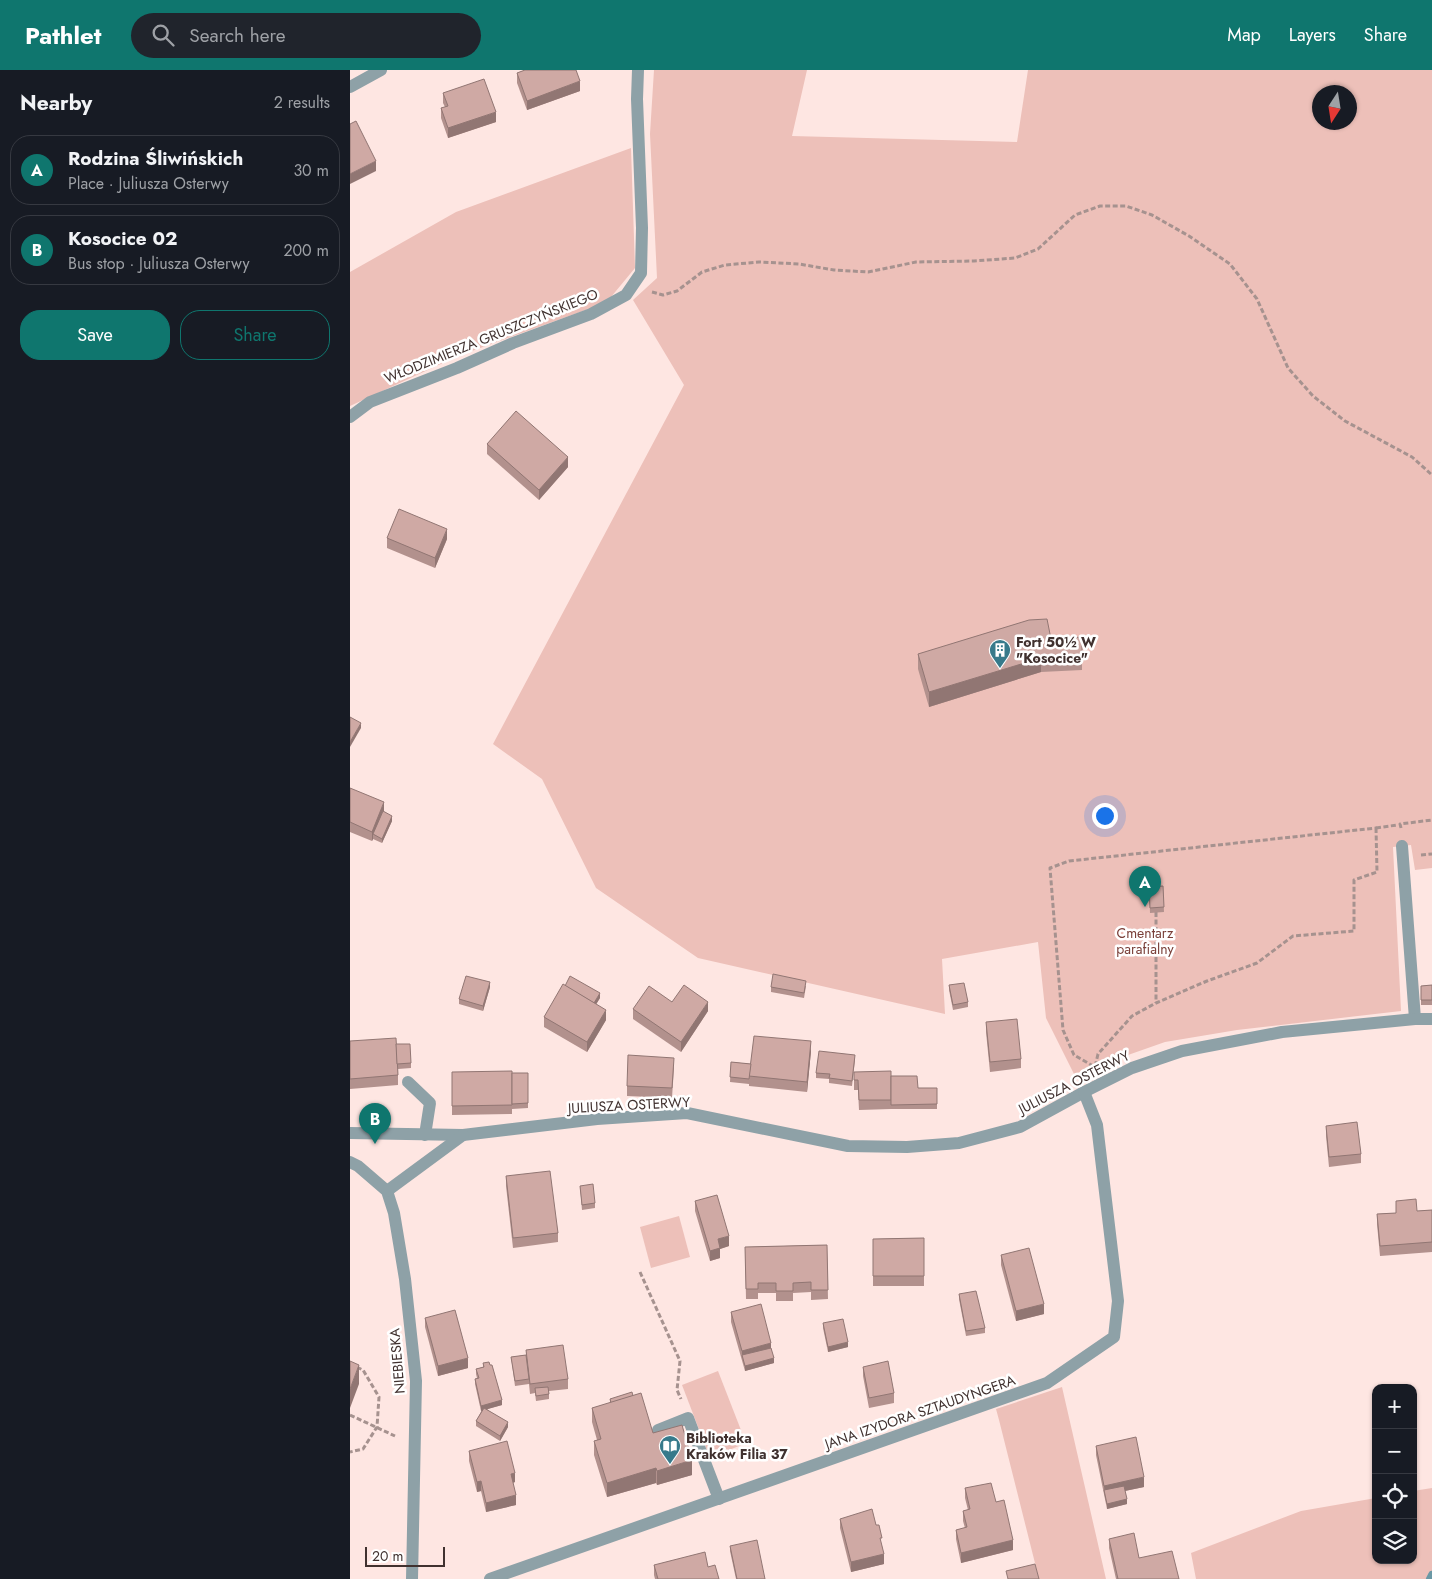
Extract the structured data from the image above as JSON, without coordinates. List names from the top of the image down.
{
  "streets": {
    "street": [
      "WŁODZIMIERZA GRUSZCZYŃSKIEGO",
      "JULIUSZA OSTERWY",
      "NIEBIESKA",
      "JANA IZYDORA SZTAUDYNGERA"
    ]
  },
  "crossings": [
    ["JULIUSZA OSTERWY", "NIEBIESKA"],
    ["JULIUSZA OSTERWY", "JANA IZYDORA SZTAUDYNGERA"]
  ],
  "parks": ["Cmentarz parafialny"],
  "places": {
    "building": ["Fort 50½ W \"Kosocice\""],
    "library": ["Biblioteka Kraków Filia 37"]
  },
  "scale_bar": "20 m",
  "north": "bottom",
  "page": {
    "header": "Pathlet",
    "search": "Search here",
    "nav": ["Map", "Layers", "Share"],
    "heading": ["Nearby", "2 results"],
    "list": [
      {
        "mark": "A",
        "name": "Rodzina Śliwińskich",
        "note": "Place · Juliusza Osterwy",
        "value": "30 m"
      },
      {
        "mark": "B",
        "name": "Kosocice 02",
        "note": "Bus stop · Juliusza Osterwy",
        "value": "200 m"
      }
    ],
    "buttons": ["Save", "Share"],
    "pins": ["A", "B"],
    "map_buttons": ["+", "−"],
    "scale": "20 m"
  }
}
